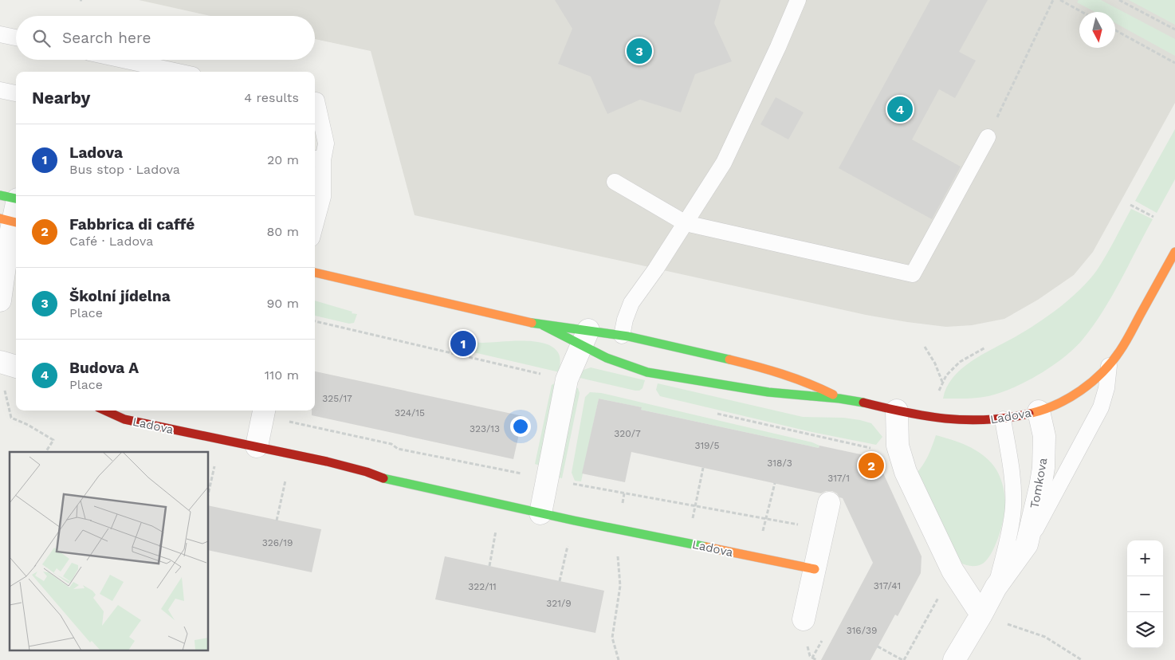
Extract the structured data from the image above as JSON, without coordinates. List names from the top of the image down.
{
  "streets": {
    "main road": ["Ladova", "Tomkova"]
  },
  "crossings": [
    ["Ladova", "Tomkova"]
  ],
  "house_numbers": [
    "325/17",
    "324/15",
    "323/13",
    "320/7",
    "319/5",
    "318/3",
    "317/1",
    "326/19",
    "317/41",
    "322/11",
    "321/9",
    "316/39"
  ],
  "north": "bottom",
  "page": {
    "search": "Search here",
    "pins": [
      "3",
      "4",
      "1",
      "2"
    ],
    "heading": ["Nearby", "4 results"],
    "list": [
      {
        "mark": "1",
        "name": "Ladova",
        "note": "Bus stop · Ladova",
        "value": "20 m"
      },
      {
        "mark": "2",
        "name": "Fabbrica di caffé",
        "note": "Café · Ladova",
        "value": "80 m"
      },
      {
        "mark": "3",
        "name": "Školní jídelna",
        "note": "Place",
        "value": "90 m"
      },
      {
        "mark": "4",
        "name": "Budova A",
        "note": "Place",
        "value": "110 m"
      }
    ],
    "map_buttons": ["+", "−"]
  }
}
